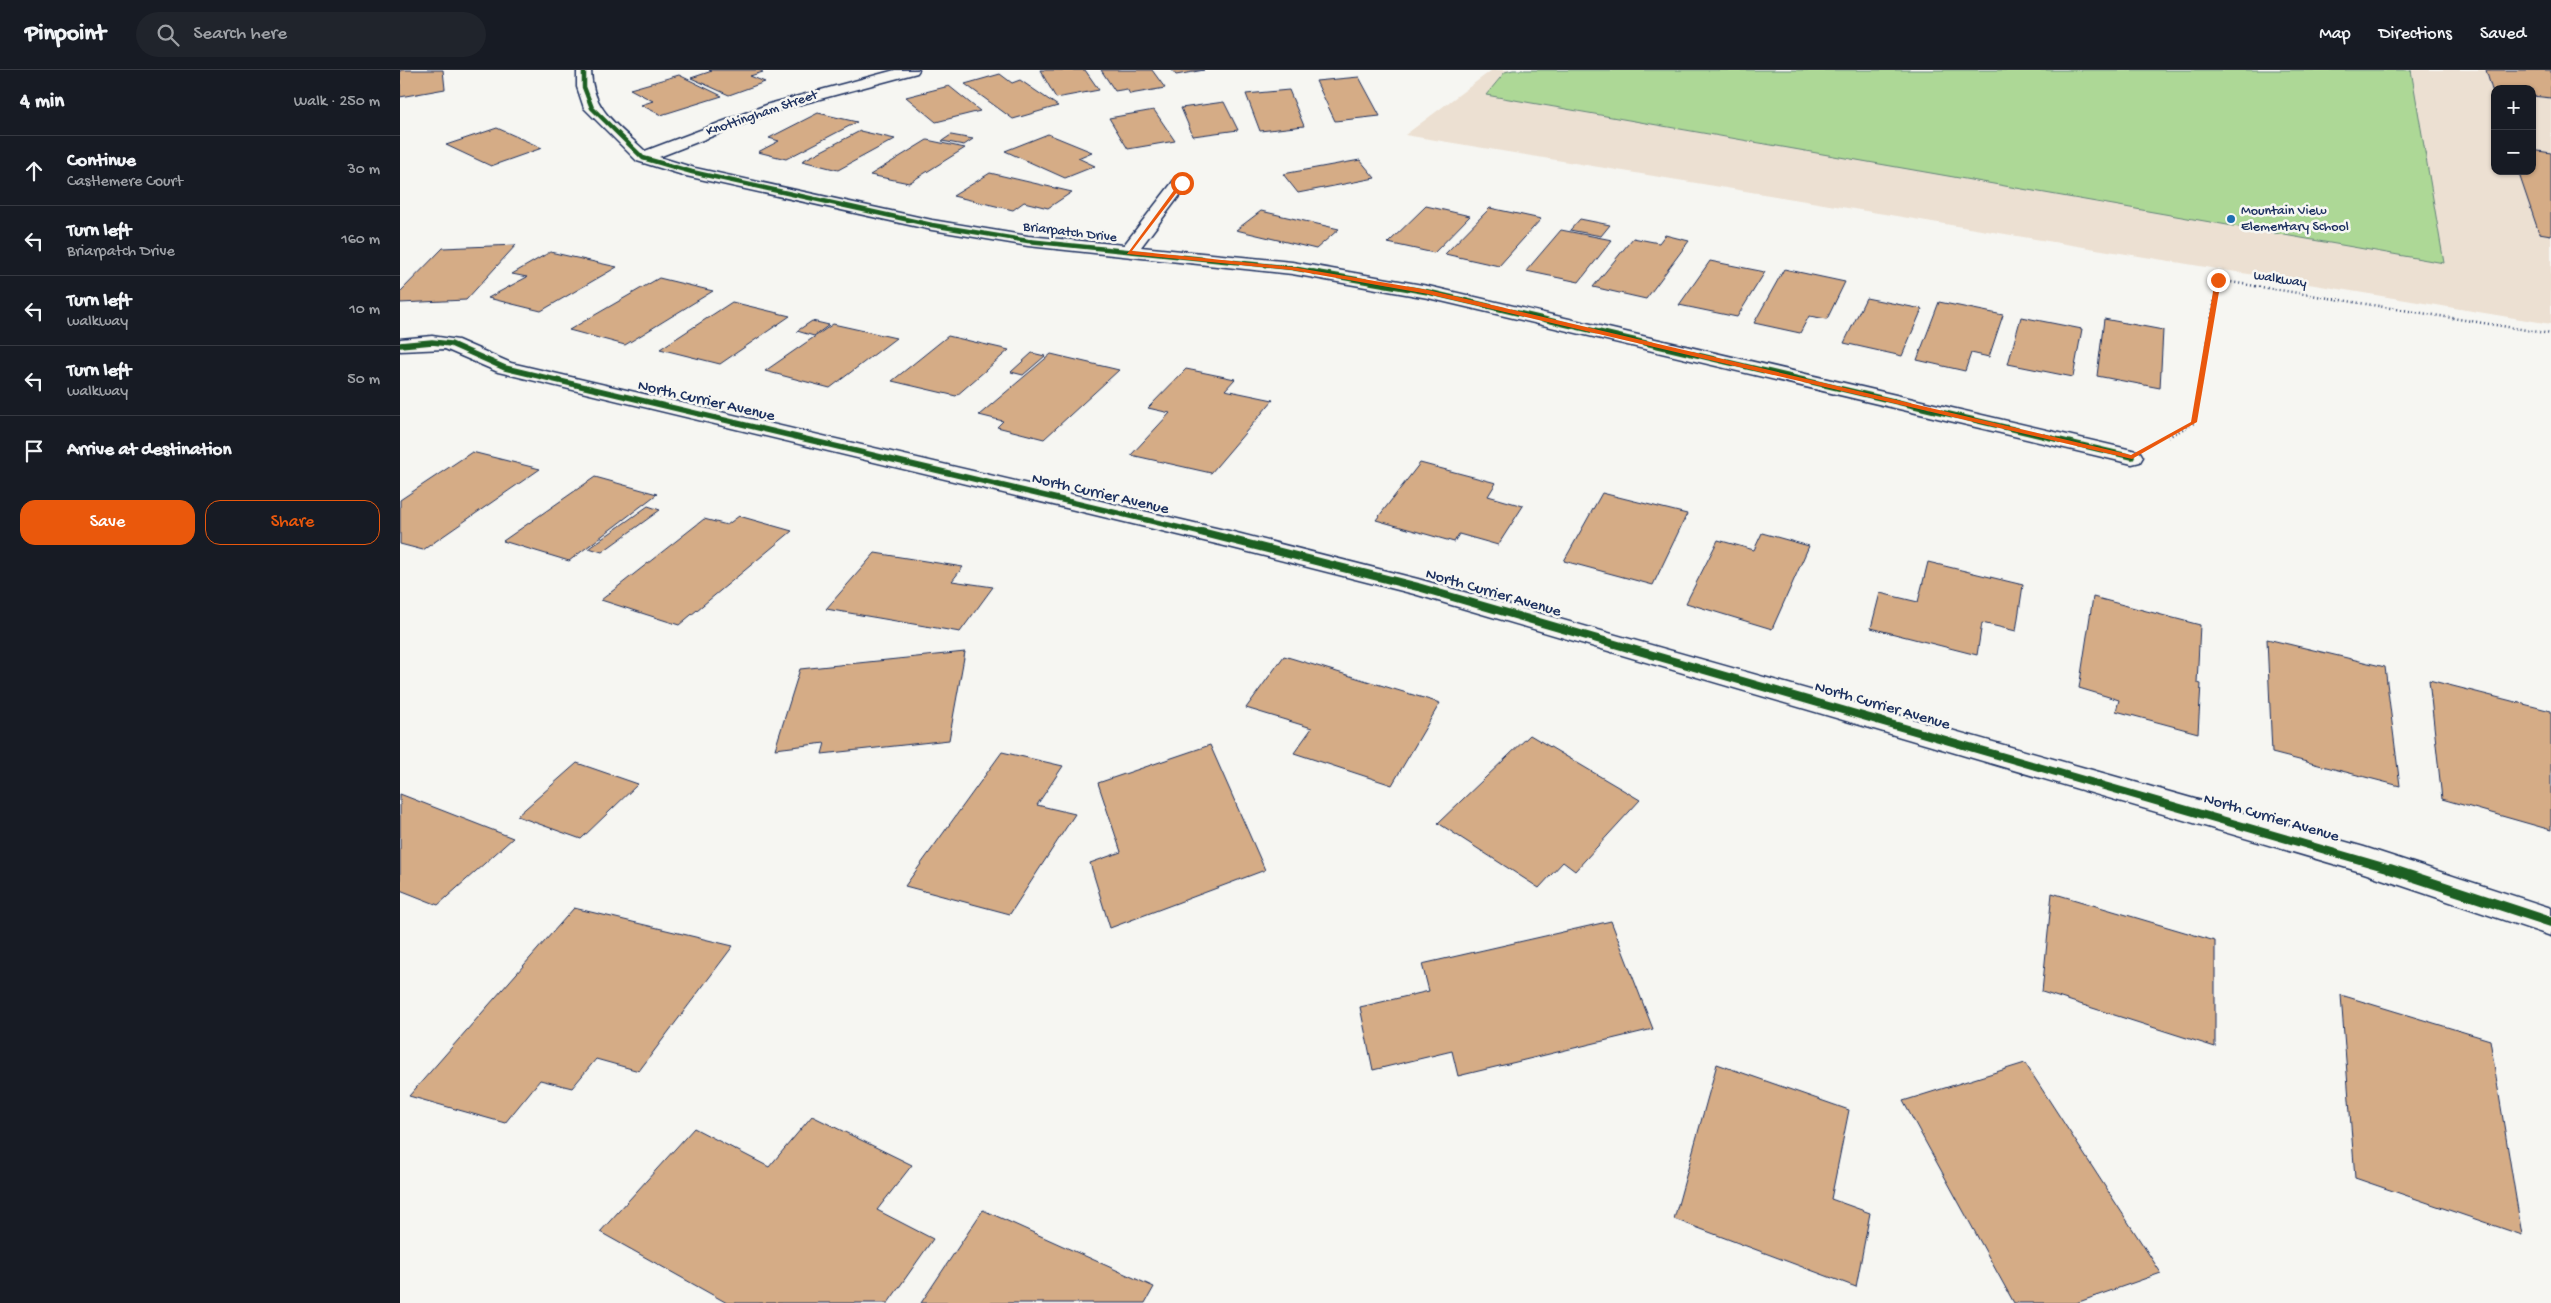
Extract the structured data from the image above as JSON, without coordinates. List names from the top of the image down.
{
  "streets": {
    "street": ["Knottingham Street", "Briarpatch Drive", "North Currier Avenue"],
    "path": ["walkway"]
  },
  "crossings": [
    ["Knottingham Street", "Briarpatch Drive"],
    ["Briarpatch Drive", "walkway"]
  ],
  "places": ["Mountain View Elementary School"],
  "page": {
    "header": "Pinpoint",
    "search": "Search here",
    "nav": ["Map", "Directions", "Saved"],
    "heading": ["4 min", "Walk · 250 m"],
    "map_buttons": ["+", "−"],
    "list": [
      ["Continue", "Castlemere Court", "30 m"],
      ["Turn left", "Briarpatch Drive", "160 m"],
      ["Turn left", "walkway", "10 m"],
      ["Turn left", "walkway", "50 m"],
      "Arrive at destination"
    ],
    "buttons": ["Save", "Share"]
  }
}
